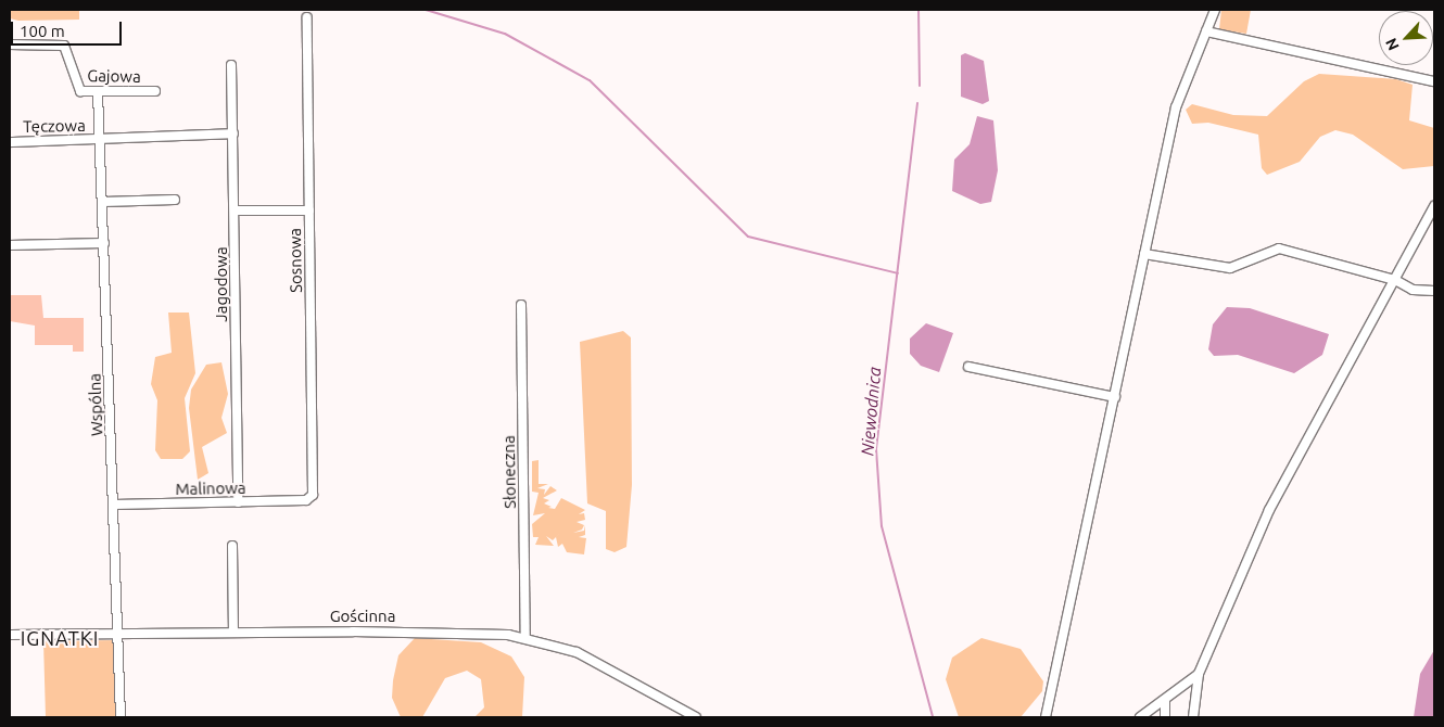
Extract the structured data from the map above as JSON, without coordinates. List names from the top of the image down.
{
  "streets": {
    "street": [
      "Gajowa",
      "Tęczowa",
      "Sosnowa",
      "Jagodowa",
      "Wspólna",
      "Słoneczna",
      "Malinowa",
      "Gościnna"
    ]
  },
  "crossings": [
    ["Gajowa", "Wspólna"],
    ["Tęczowa", "Jagodowa"],
    ["Tęczowa", "Wspólna"],
    ["Sosnowa", "Malinowa"],
    ["Jagodowa", "Malinowa"],
    ["Wspólna", "Malinowa"],
    ["Wspólna", "Gościnna"],
    ["Słoneczna", "Gościnna"]
  ],
  "districts": ["IGNATKI"],
  "water": ["Niewodnica"],
  "scale_bar": "100 m",
  "north": "bottom left"
}
